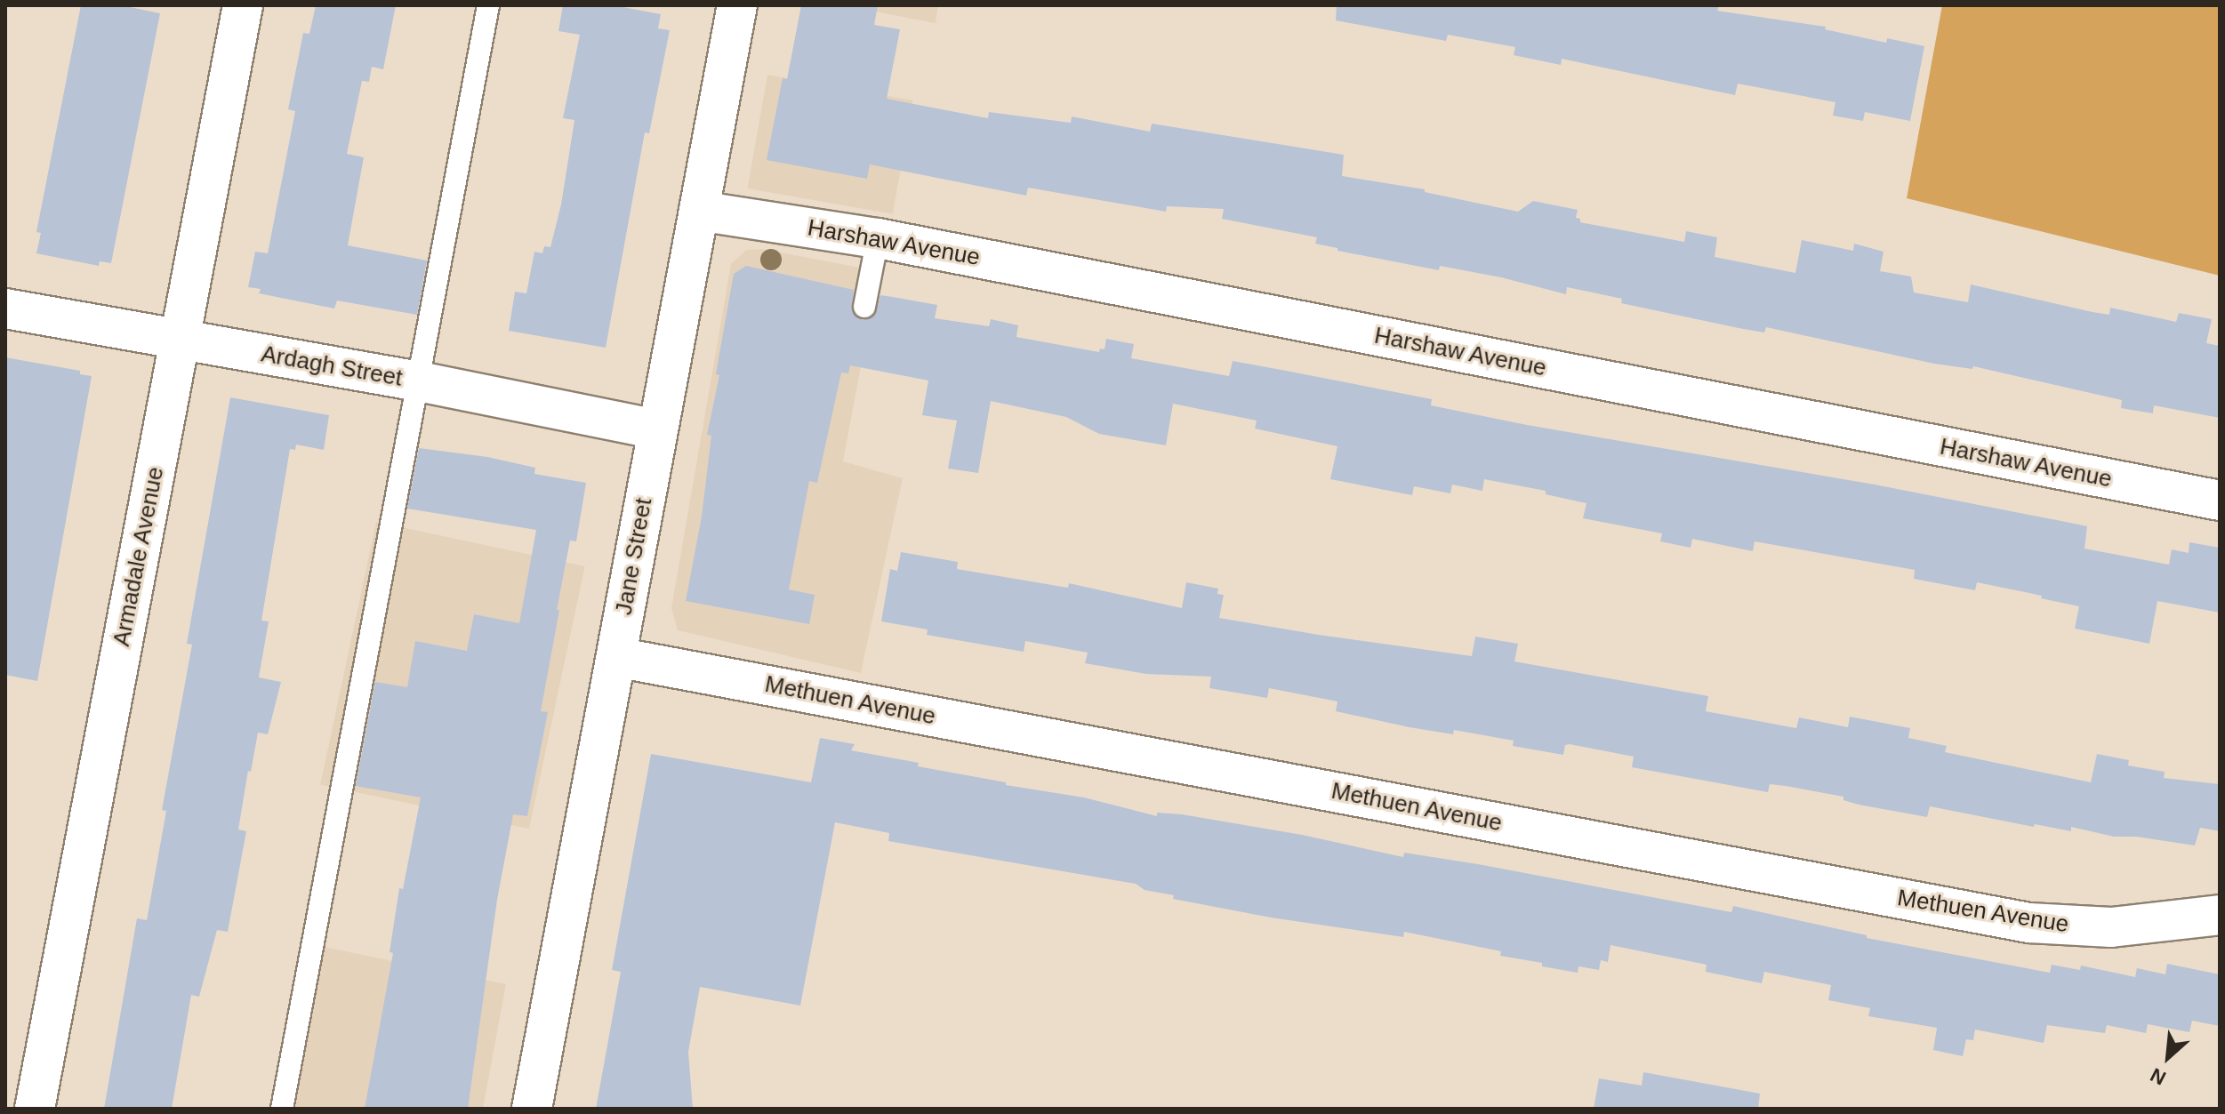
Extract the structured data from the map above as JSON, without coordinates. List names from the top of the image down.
{
  "streets": {
    "street": [
      "Harshaw Avenue",
      "Ardagh Street",
      "Armadale Avenue",
      "Jane Street",
      "Methuen Avenue"
    ]
  },
  "crossings": [
    ["Harshaw Avenue", "Jane Street"],
    ["Ardagh Street", "Armadale Avenue"],
    ["Ardagh Street", "Jane Street"],
    ["Jane Street", "Methuen Avenue"]
  ],
  "north": "bottom left"
}
